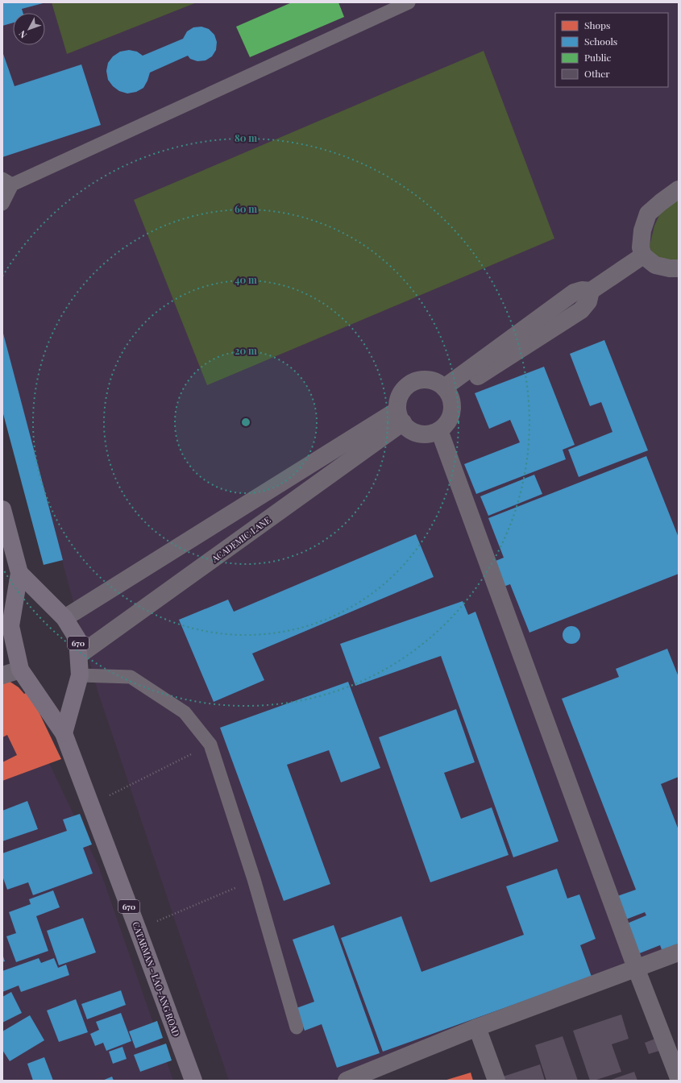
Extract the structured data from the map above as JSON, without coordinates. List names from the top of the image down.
{
  "streets": {
    "main road": ["670", "CATARMAN - LAO-ANG ROAD"],
    "street": ["ACADEMIC LANE"]
  },
  "crossings": [
    ["ACADEMIC LANE", "670"],
    ["670", "CATARMAN - LAO-ANG ROAD"]
  ],
  "legend": [
    "Shops",
    "Schools",
    "Public",
    "Other"
  ],
  "north": "bottom left",
  "rings": [
    "80 m",
    "60 m",
    "40 m",
    "20 m"
  ]
}
